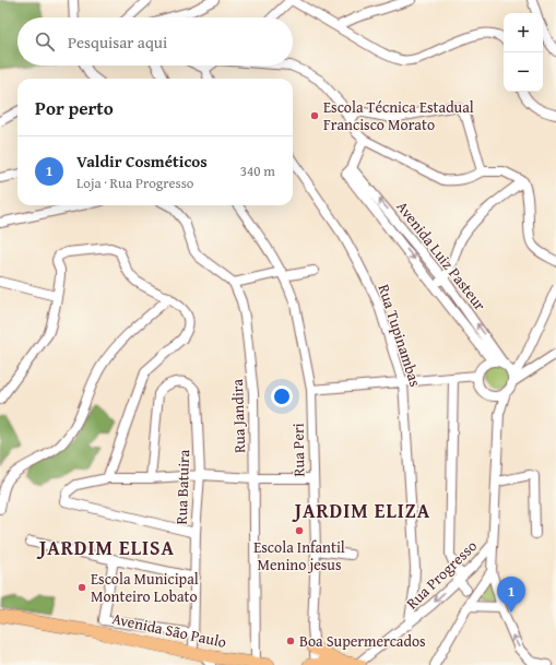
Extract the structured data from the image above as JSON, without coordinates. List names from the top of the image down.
{
  "streets": {
    "main road": ["Avenida São Paulo"],
    "street": [
      "Avenida Luiz Pasteur",
      "Rua Tupinambas",
      "Rua Jandira",
      "Rua Peri",
      "Rua Batuira",
      "Rua Progresso"
    ]
  },
  "crossings": [
    ["Rua Tupinambas", "Rua Progresso"],
    ["Rua Jandira", "Avenida São Paulo"],
    ["Rua Batuira", "Avenida São Paulo"]
  ],
  "districts": ["JARDIM ELIZA", "JARDIM ELISA"],
  "places": [
    "Escola Técnica Estadual Francisco Morato",
    "Escola Infantil Menino jesus",
    "Escola Municipal Monteiro Lobato",
    "Boa Supermercados"
  ],
  "page": {
    "map_buttons": ["+", "−"],
    "search": "Pesquisar aqui",
    "heading": "Por perto",
    "list": [
      {
        "mark": "1",
        "name": "Valdir Cosméticos",
        "note": "Loja · Rua Progresso",
        "value": "340 m"
      }
    ],
    "pins": "1"
  }
}
